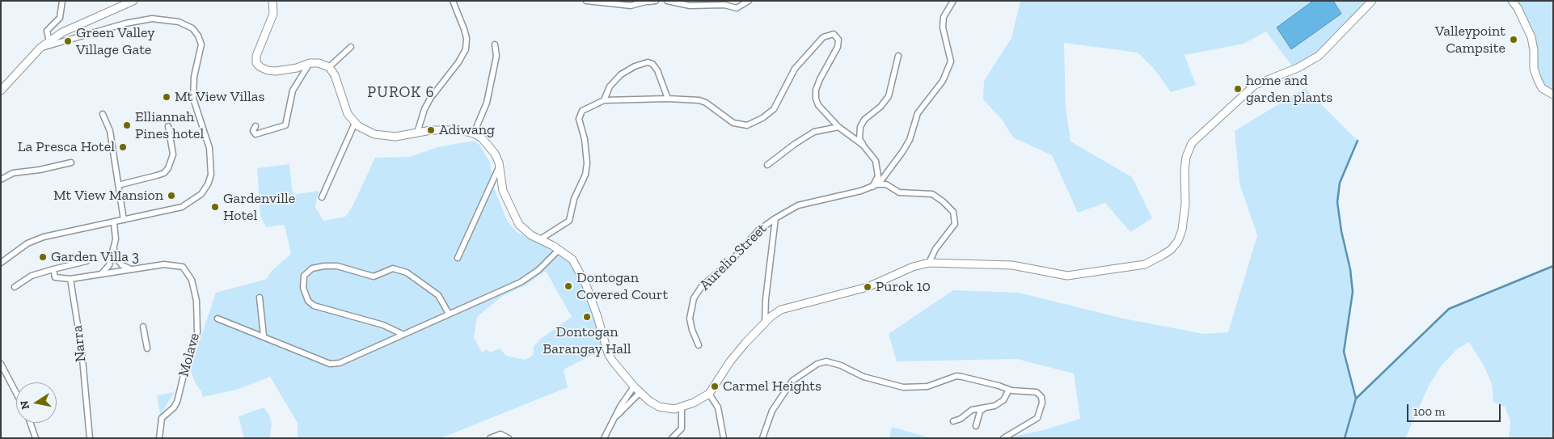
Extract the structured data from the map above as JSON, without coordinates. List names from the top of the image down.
{
  "streets": {
    "street": ["Aurelio Street", "Narra", "Molave"]
  },
  "districts": ["PUROK 6"],
  "places": [
    "Valleypoint Campsite",
    "Green Valley Village Gate",
    "home and garden plants",
    "Mt View Villas",
    "Elliannah Pines hotel",
    "Adiwang",
    "La Presca Hotel",
    "Mt View Mansion",
    "Gardenville Hotel",
    "Garden Villa 3",
    "Dontogan Covered Court",
    "Purok 10",
    "Dontogan Barangay Hall",
    "Carmel Heights"
  ],
  "scale_bar": "100 m",
  "north": "left"
}
